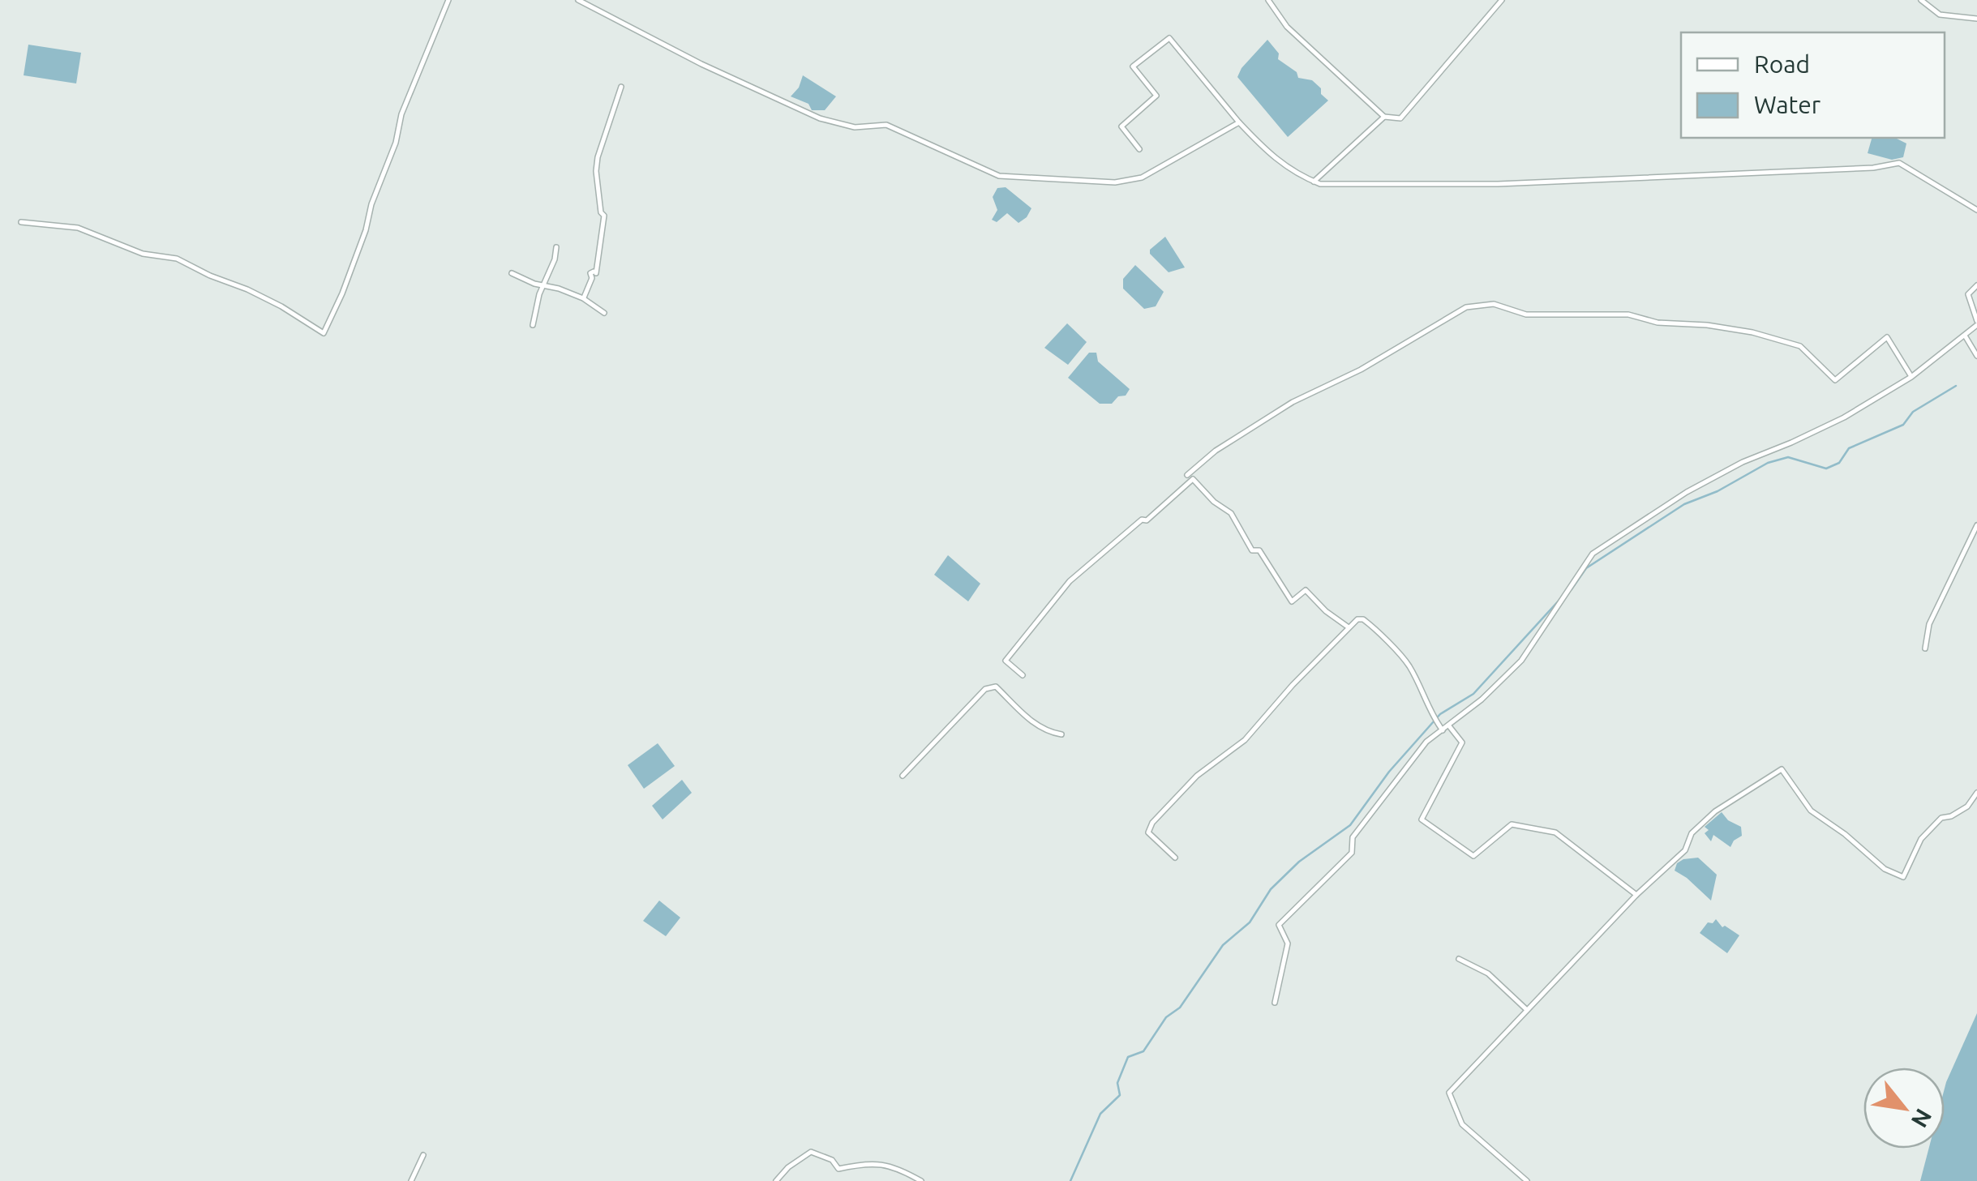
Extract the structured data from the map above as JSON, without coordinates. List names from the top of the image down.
{
  "legend": ["Road", "Water"],
  "north": "bottom right"
}
